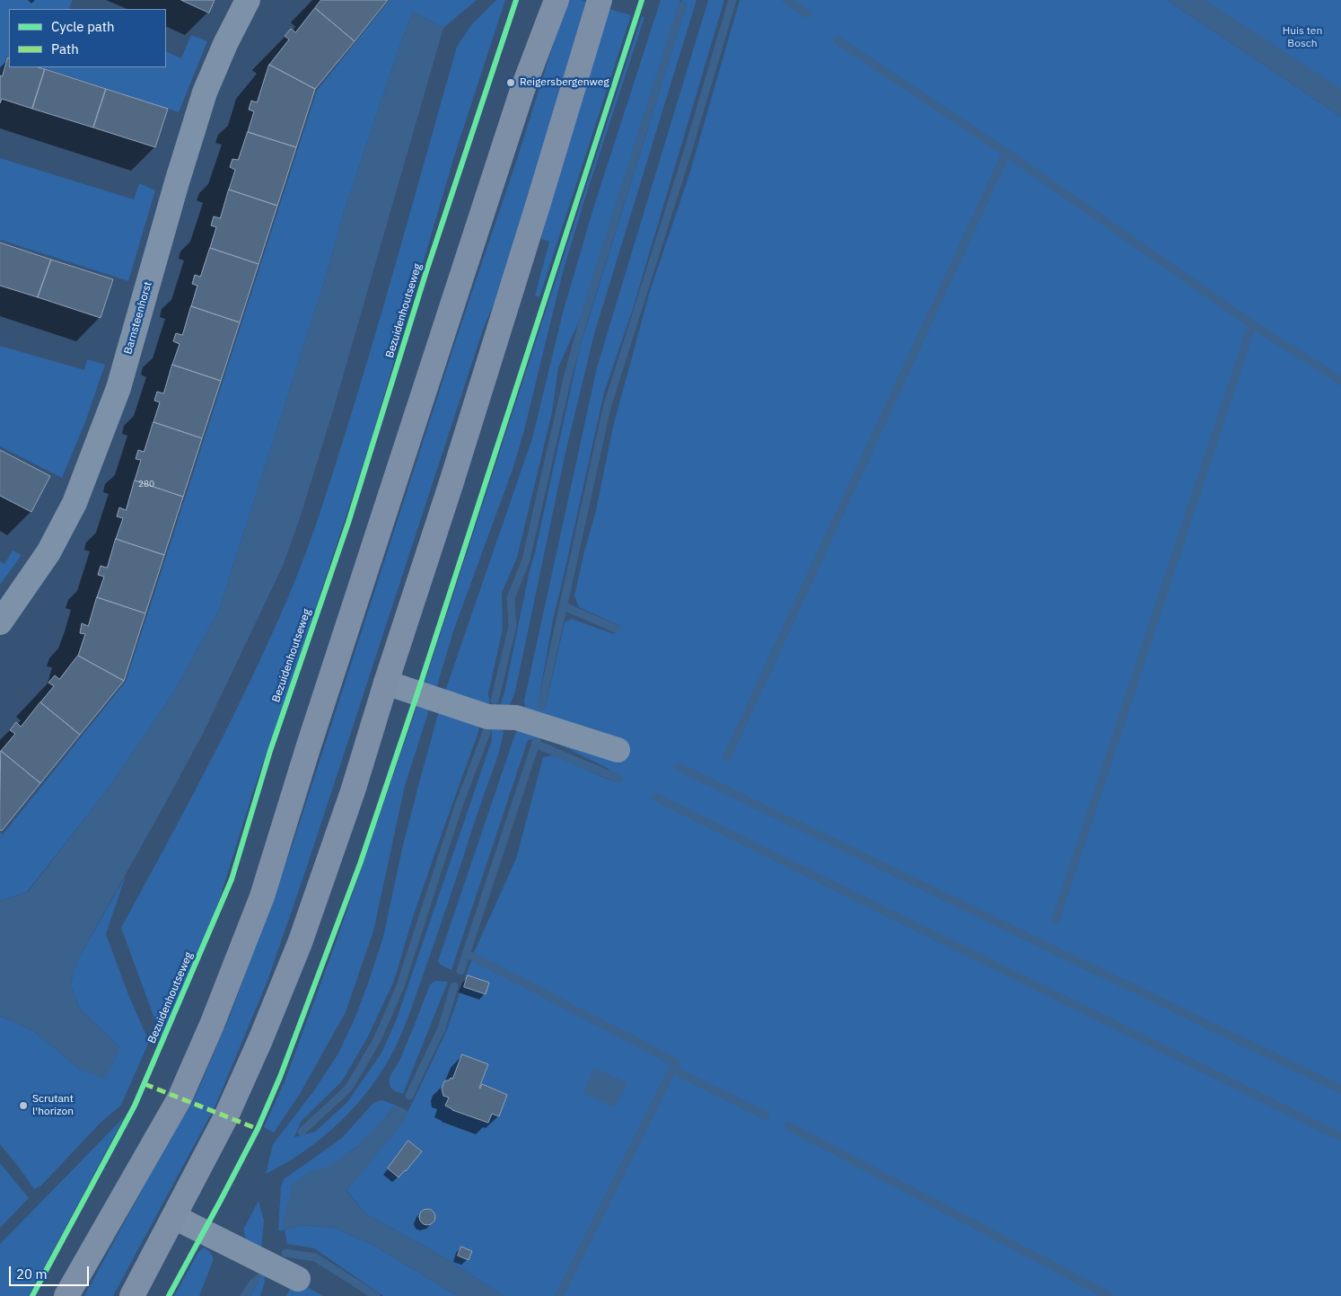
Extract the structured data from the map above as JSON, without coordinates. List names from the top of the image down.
{
  "streets": {
    "street": ["Barnsteenhorst"],
    "cycle path": ["Bezuidenhoutseweg"]
  },
  "parks": ["Huis ten Bosch"],
  "places": ["Reigersbergenweg", "Scrutant l'horizon"],
  "house_numbers": ["280"],
  "legend": ["Cycle path", "Path"],
  "scale_bar": "20 m"
}
